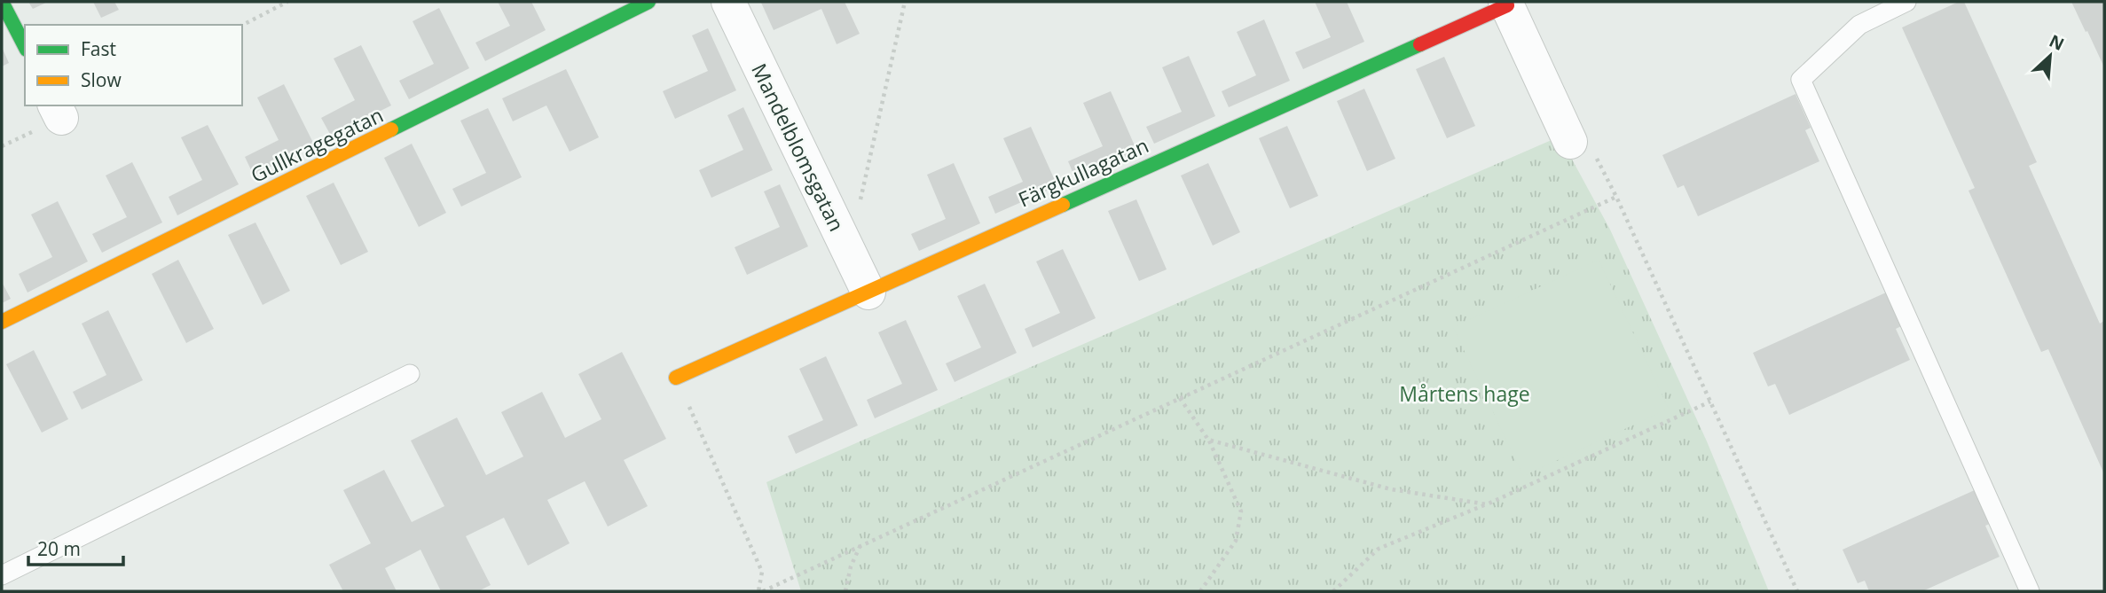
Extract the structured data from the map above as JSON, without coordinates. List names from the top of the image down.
{
  "streets": {
    "street": ["Gullkragegatan", "Mandelblomsgatan", "Färgkullagatan"]
  },
  "crossings": [
    ["Mandelblomsgatan", "Färgkullagatan"]
  ],
  "parks": ["Mårtens hage"],
  "legend": ["Fast", "Slow"],
  "scale_bar": "20 m",
  "north": "top right"
}
